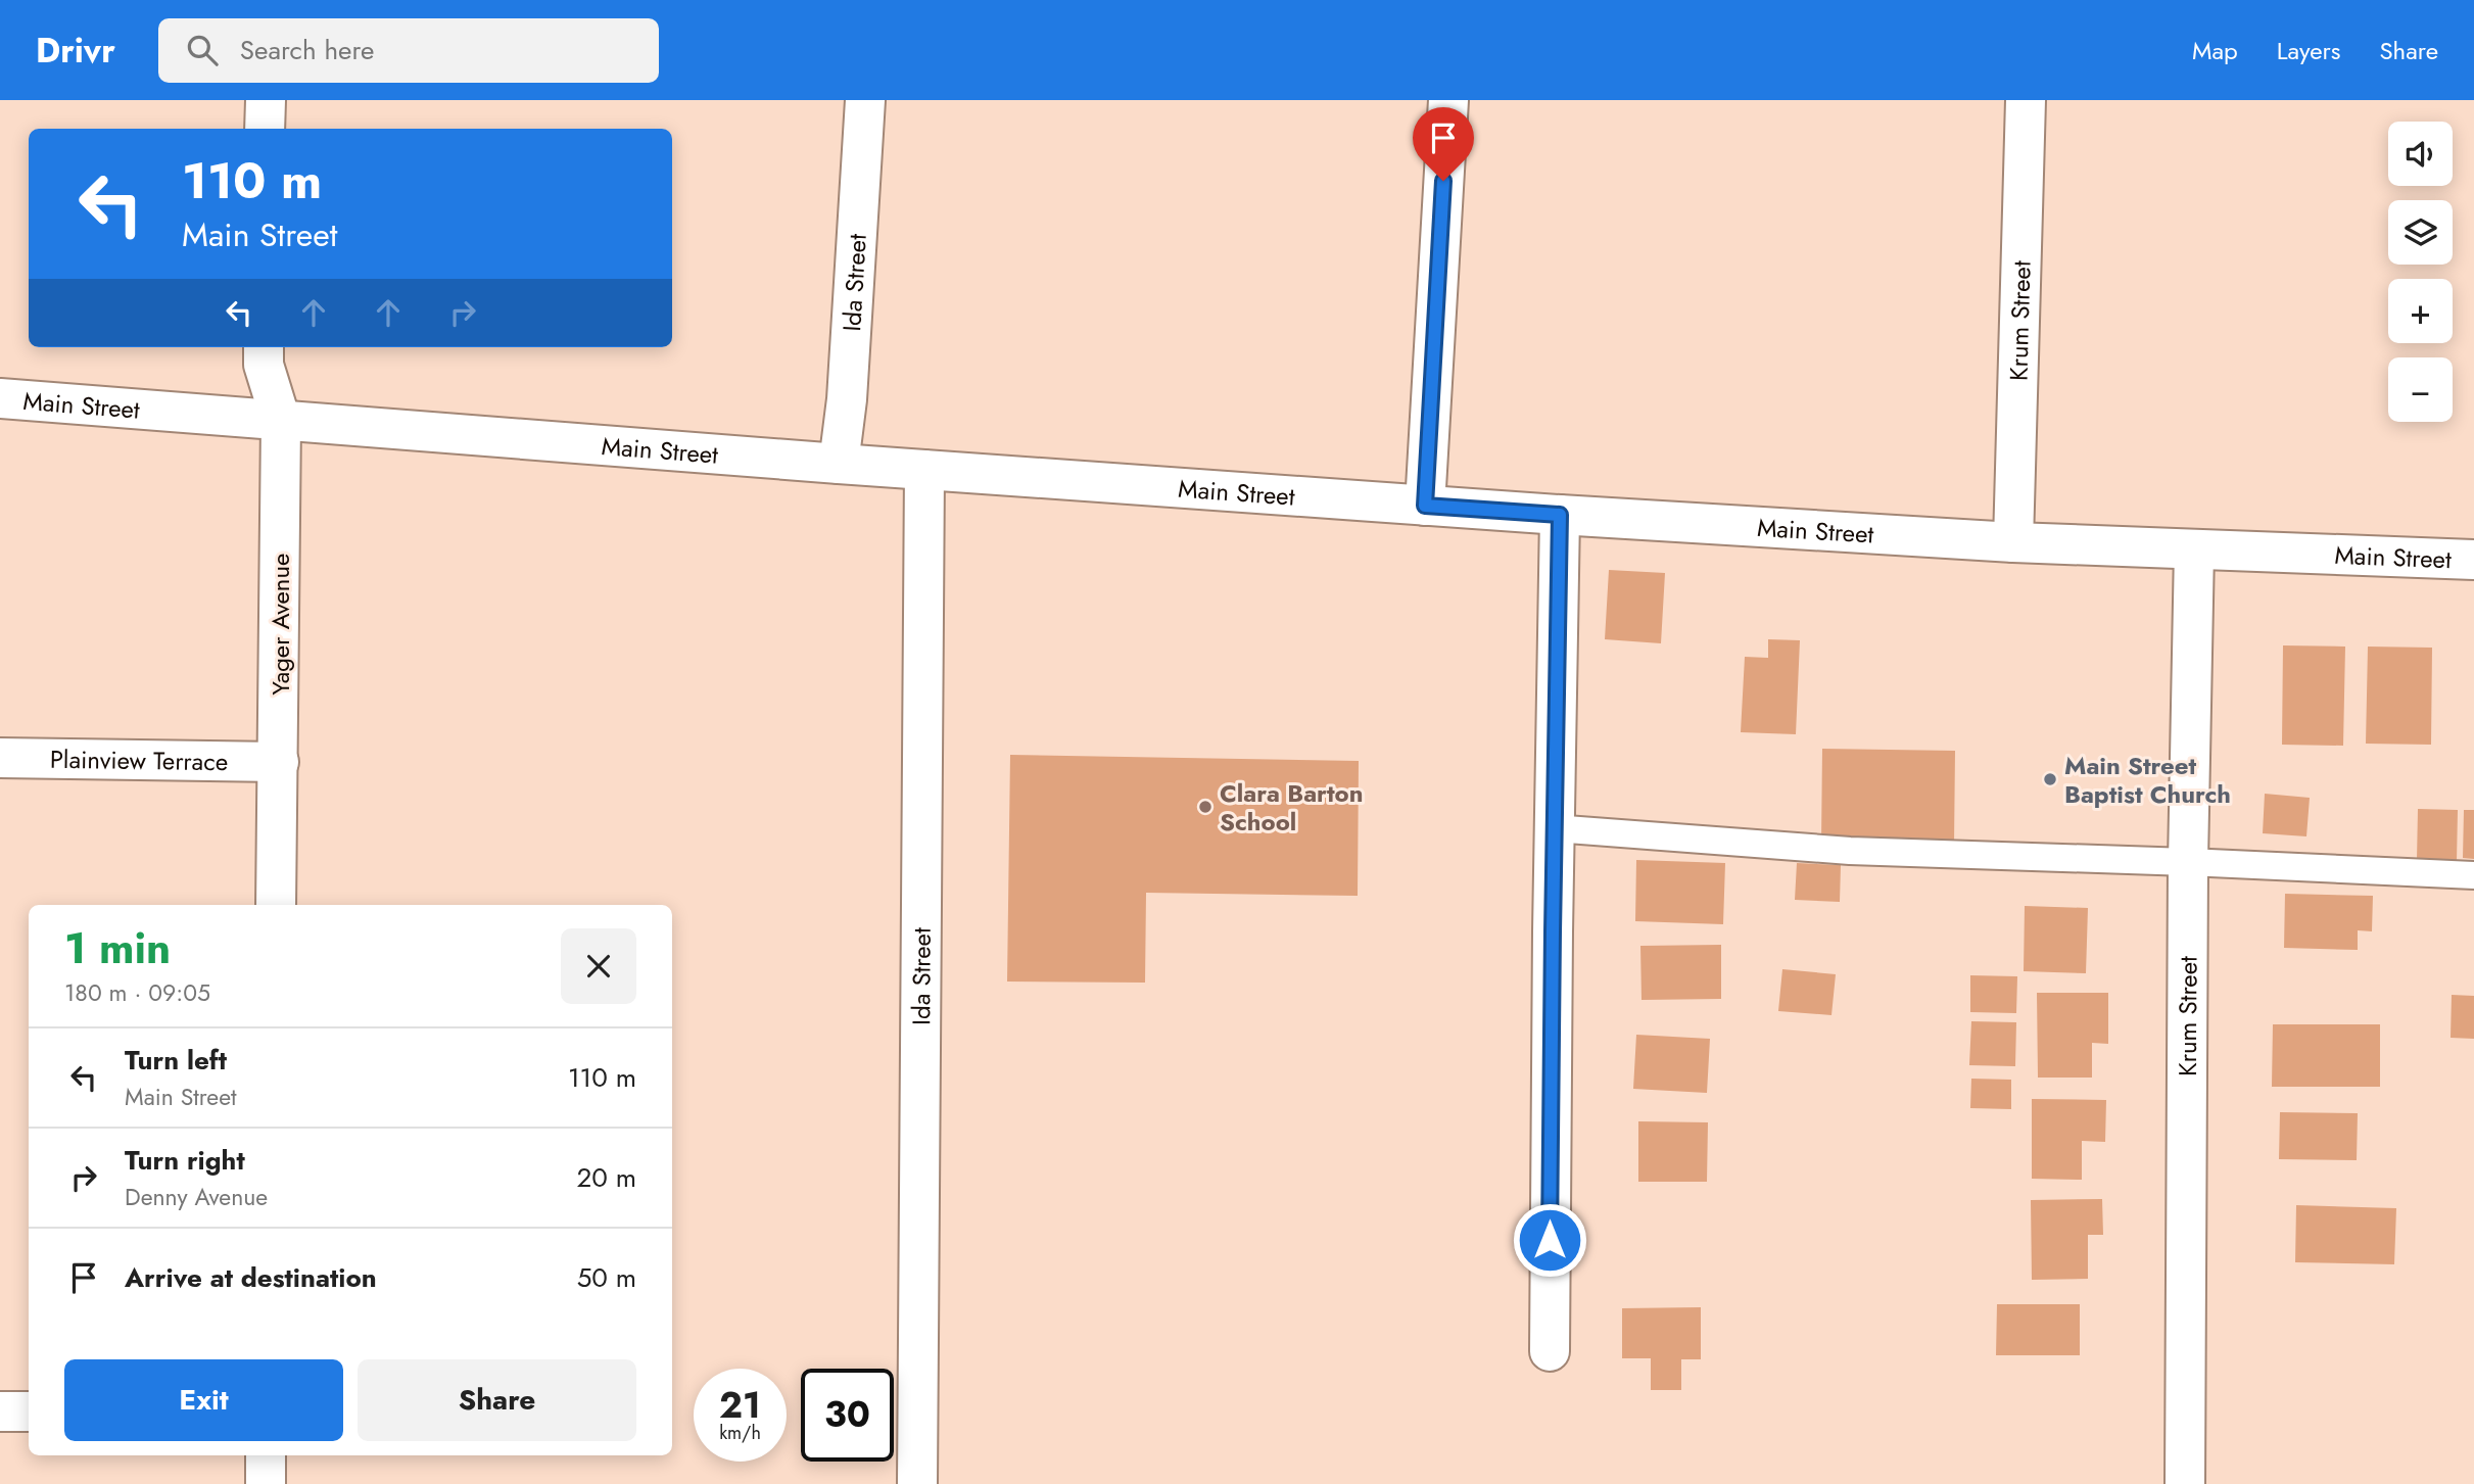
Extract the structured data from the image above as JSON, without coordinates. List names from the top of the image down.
{
  "streets": {
    "street": [
      "Ida Street",
      "Krum Street",
      "Main Street",
      "Yager Avenue",
      "Plainview Terrace"
    ]
  },
  "crossings": [
    ["Ida Street", "Main Street"],
    ["Krum Street", "Main Street"],
    ["Main Street", "Yager Avenue"],
    ["Yager Avenue", "Plainview Terrace"]
  ],
  "places": ["Main Street Baptist Church", "Clara Barton School"],
  "page": {
    "header": "Drivr",
    "search": "Search here",
    "nav": ["Map", "Layers", "Share"],
    "map_buttons": ["+", "−"],
    "turn": ["110 m", "Main Street"],
    "heading": ["1 min", "180 m · 09:05"],
    "list": [
      {
        "name": "Turn left",
        "note": "Main Street",
        "value": "110 m"
      },
      {
        "name": "Turn right",
        "note": "Denny Avenue",
        "value": "20 m"
      },
      {
        "name": "Arrive at destination",
        "value": "50 m"
      }
    ],
    "buttons": ["Exit", "Share"],
    "speed": "21 km/h",
    "limit": "30"
  }
}
